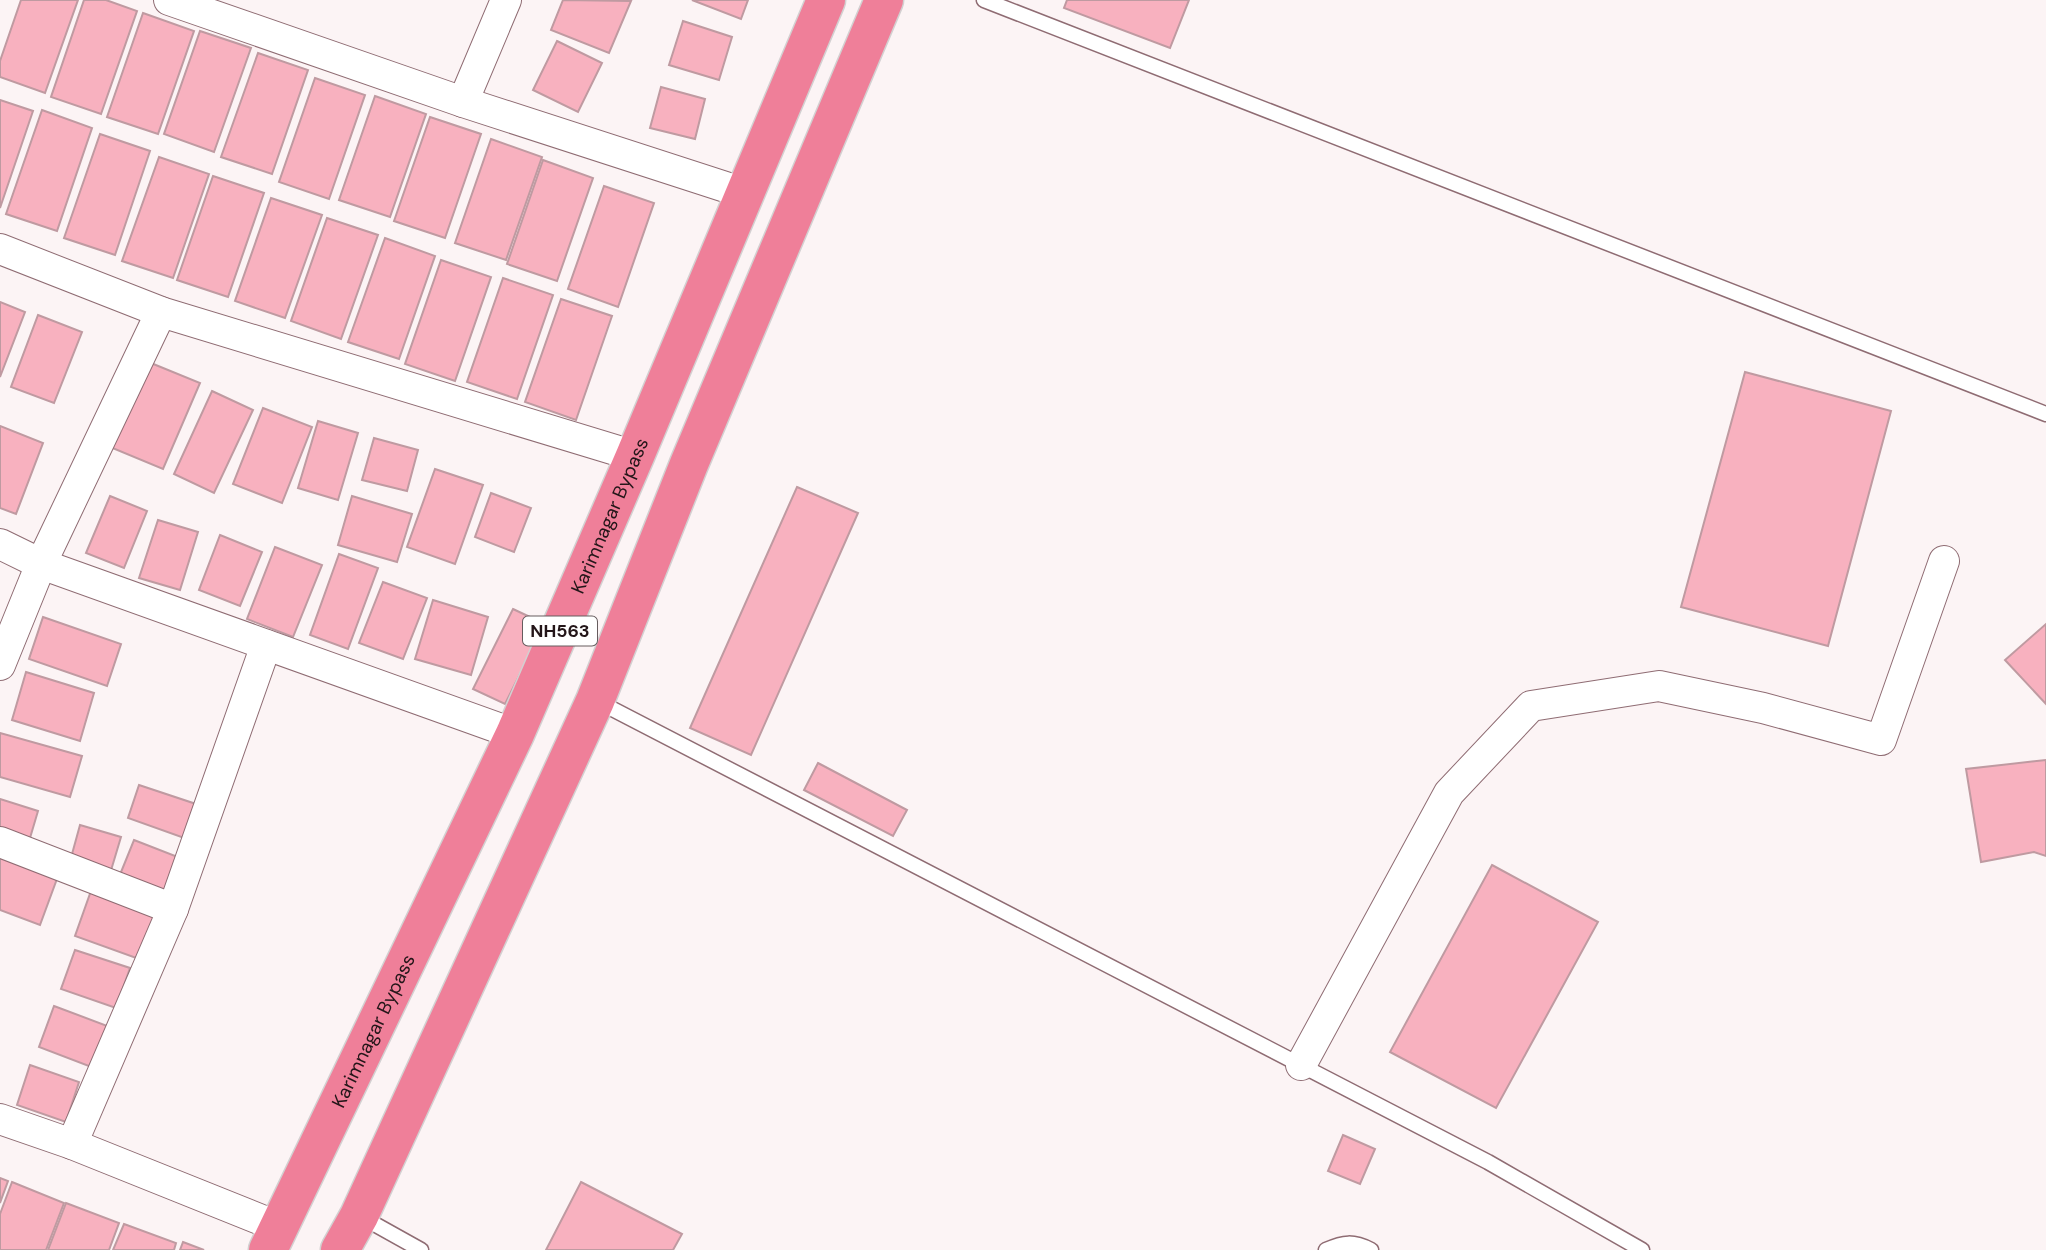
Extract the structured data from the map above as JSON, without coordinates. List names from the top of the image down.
{
  "streets": {
    "highway": ["Karimnagar Bypass", "NH563"]
  }
}
